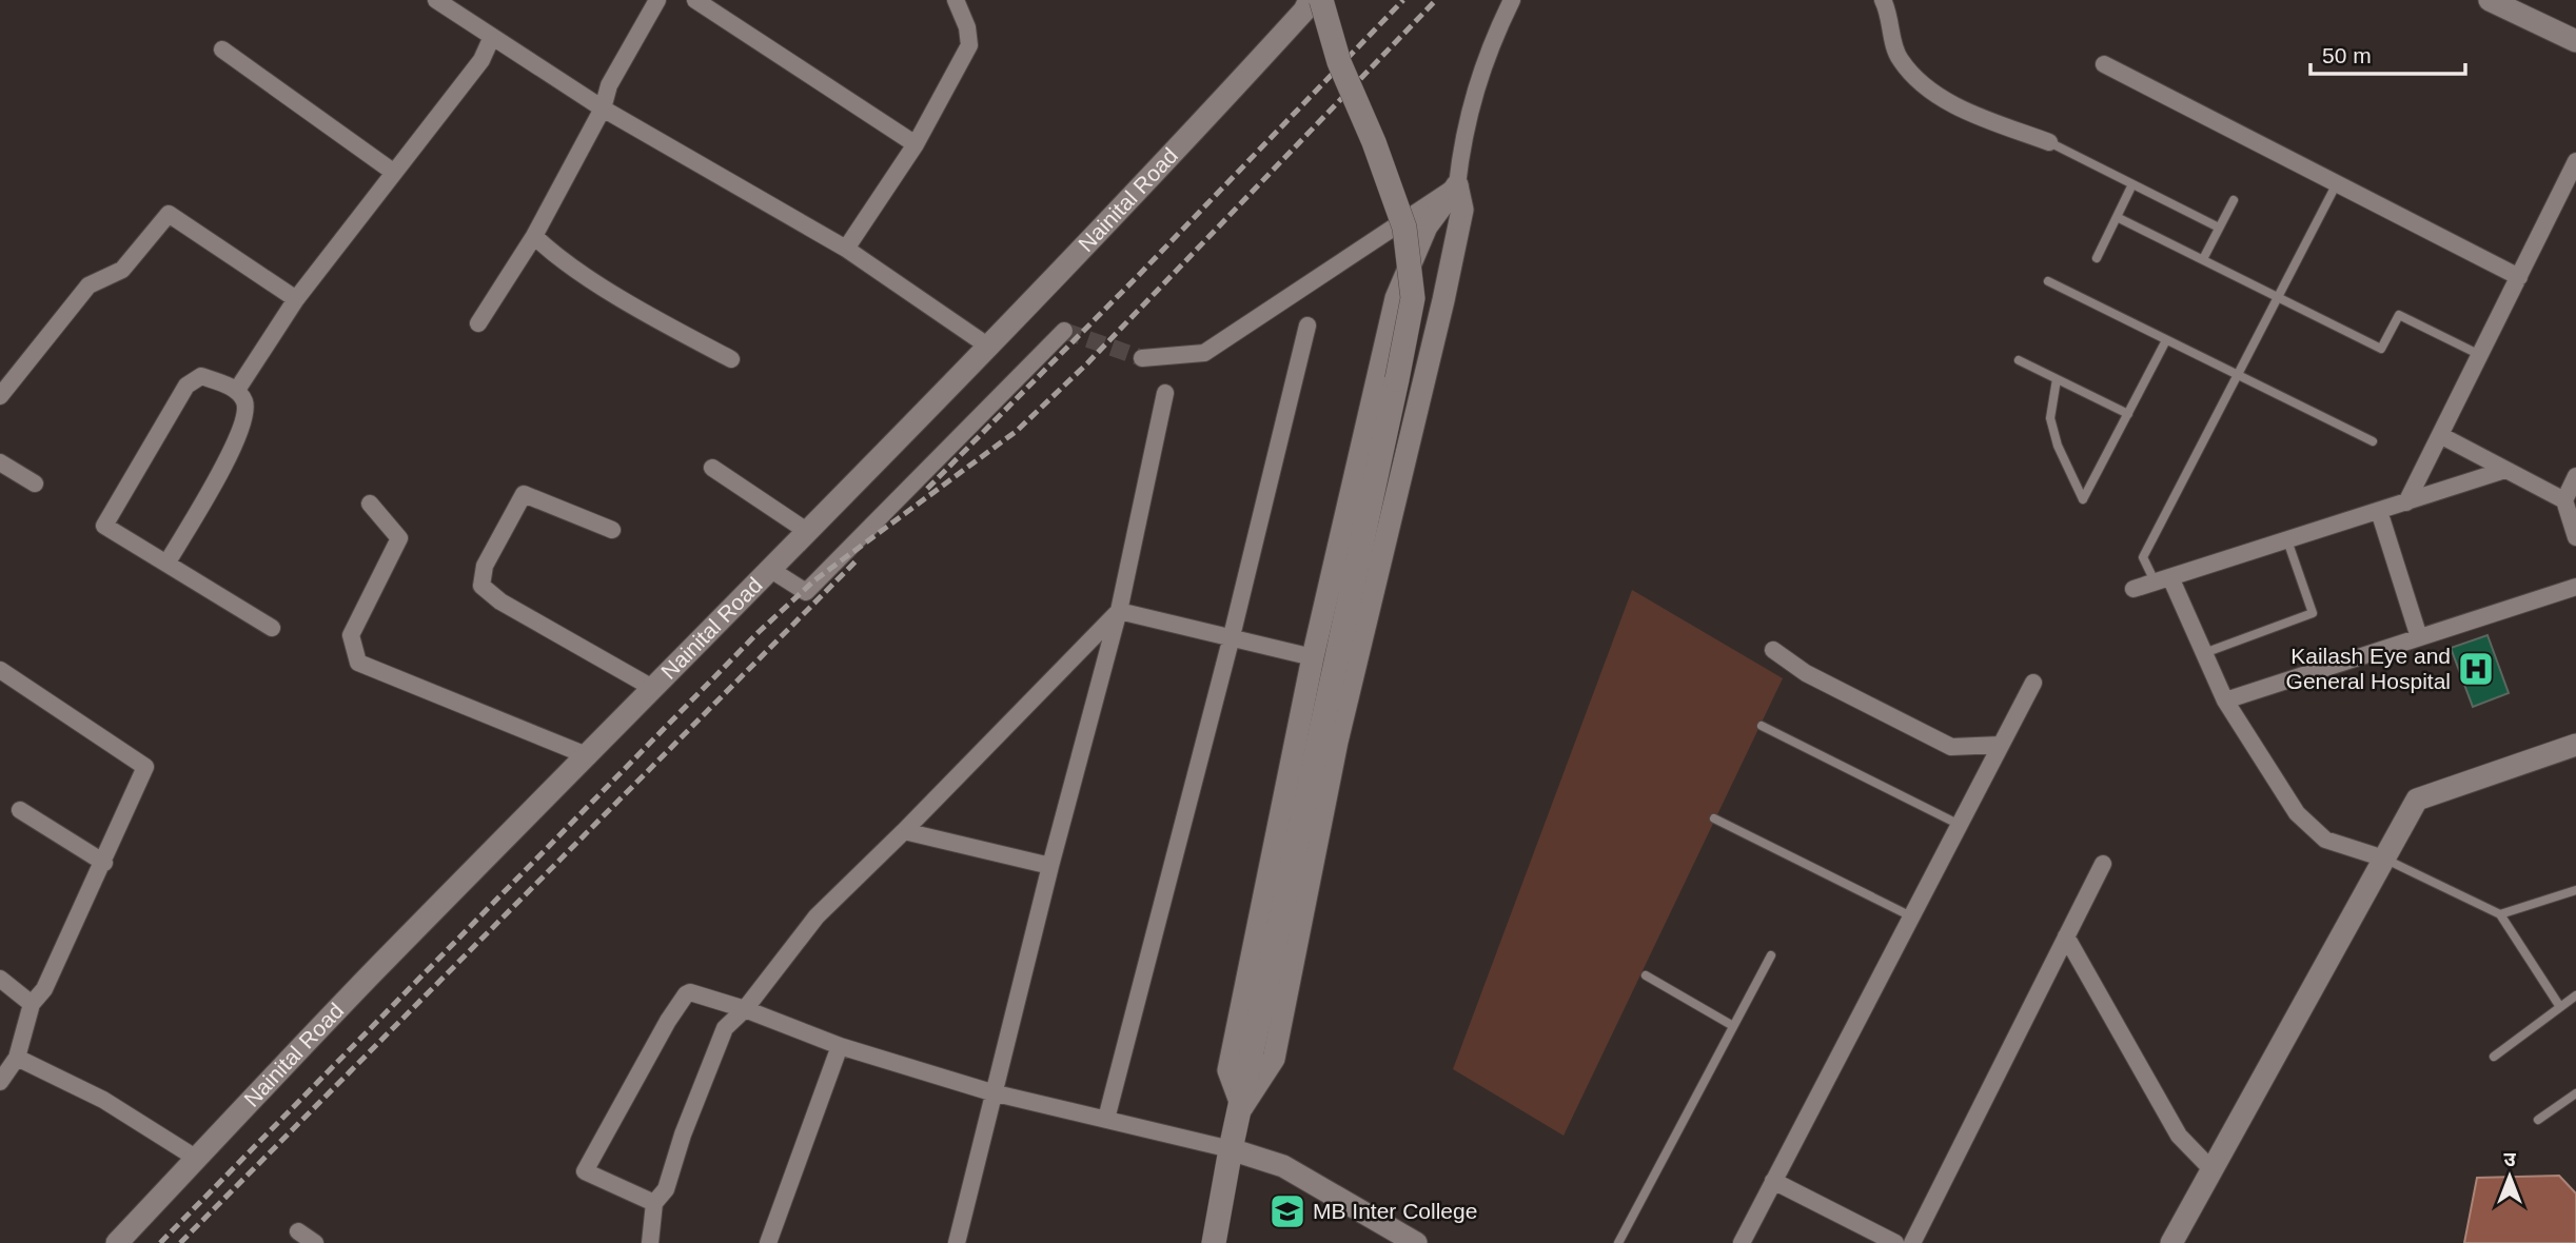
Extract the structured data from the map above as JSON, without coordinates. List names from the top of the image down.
{
  "streets": {
    "street": ["Nainital Road"]
  },
  "places": {
    "hospital": ["Kailash Eye and General Hospital"],
    "school or university": ["MB Inter College"]
  },
  "scale_bar": "50 m",
  "north": "top"
}
